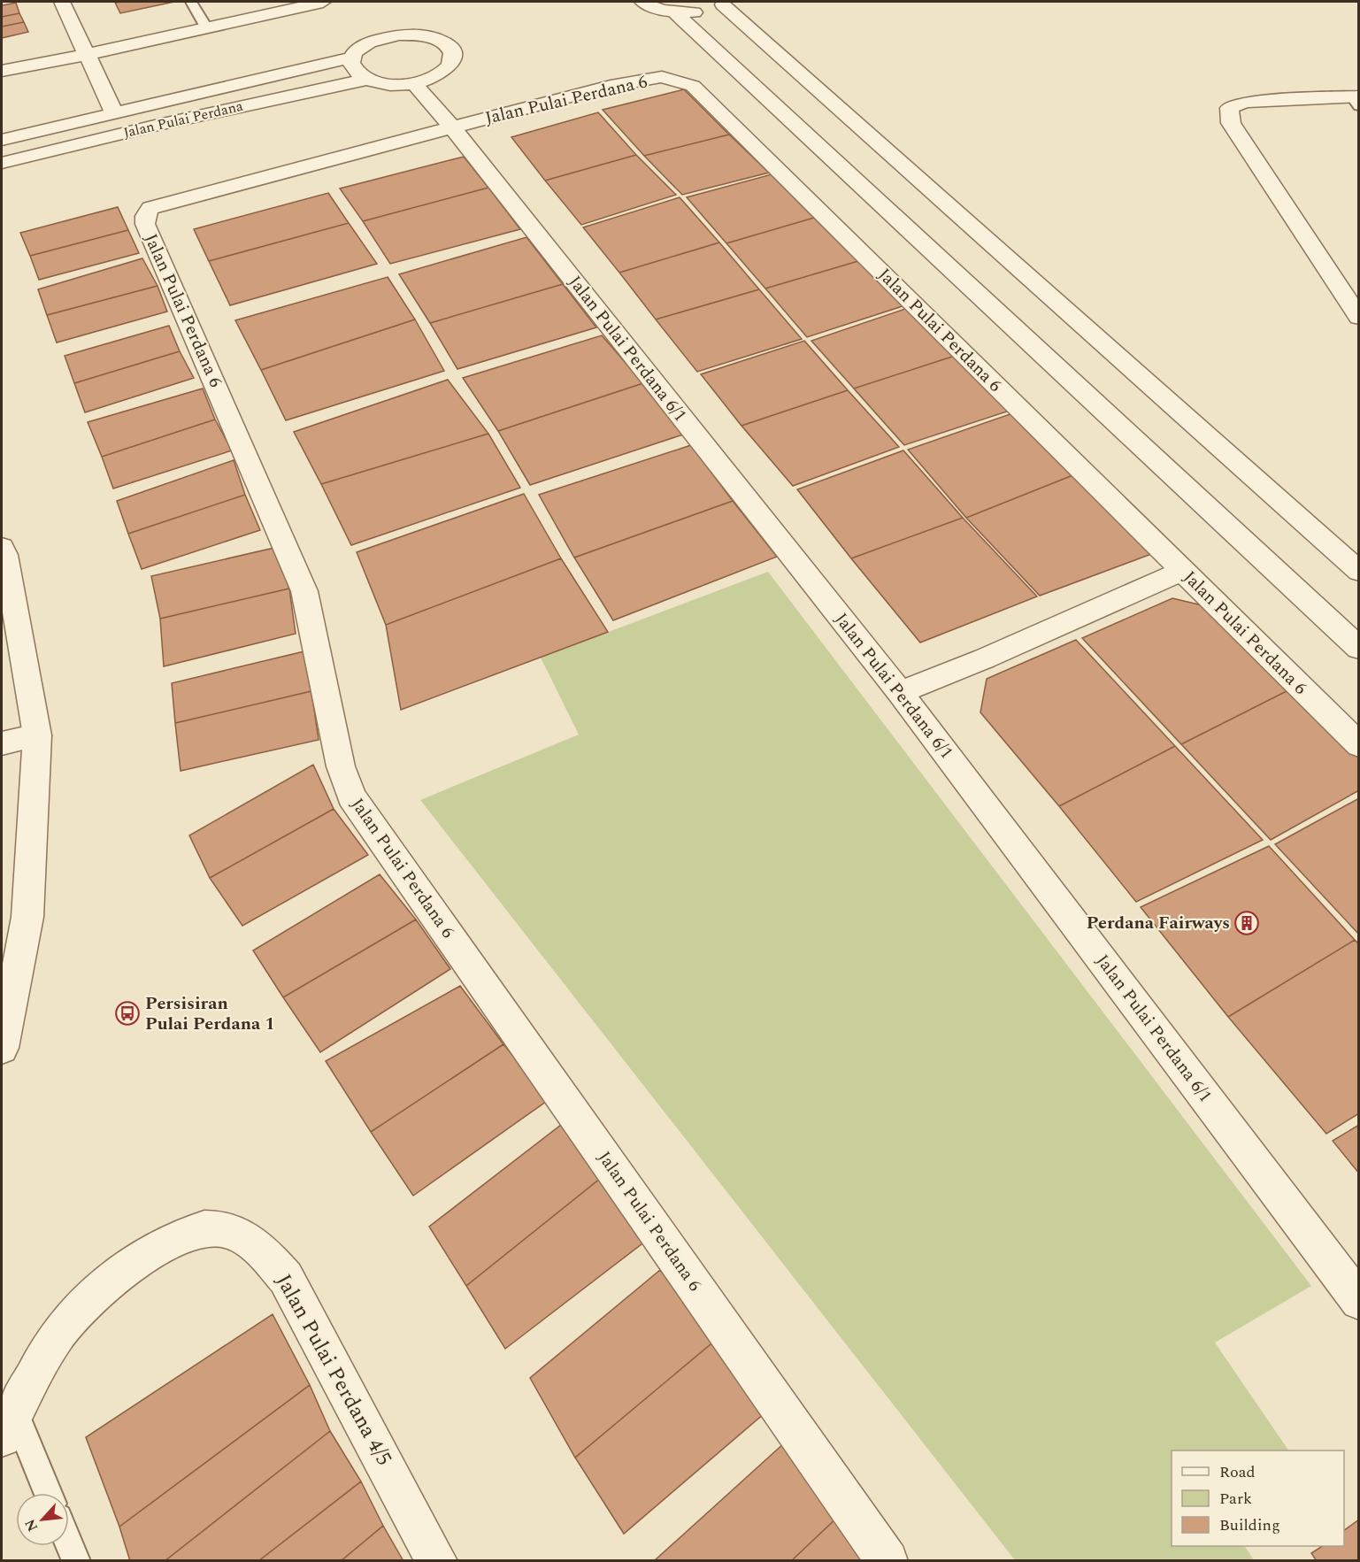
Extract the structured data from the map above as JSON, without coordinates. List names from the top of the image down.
{
  "streets": {
    "street": [
      "Jalan Pulai Perdana 6",
      "Jalan Pulai Perdana",
      "Jalan Pulai Perdana 6/1",
      "Jalan Pulai Perdana 4/5"
    ]
  },
  "crossings": [
    ["Jalan Pulai Perdana 6", "Jalan Pulai Perdana 6/1"]
  ],
  "places": {
    "building": ["Perdana Fairways"],
    "bus stop": ["Persisiran Pulai Perdana 1"]
  },
  "legend": ["Road", "Park", "Building"],
  "north": "bottom left"
}
